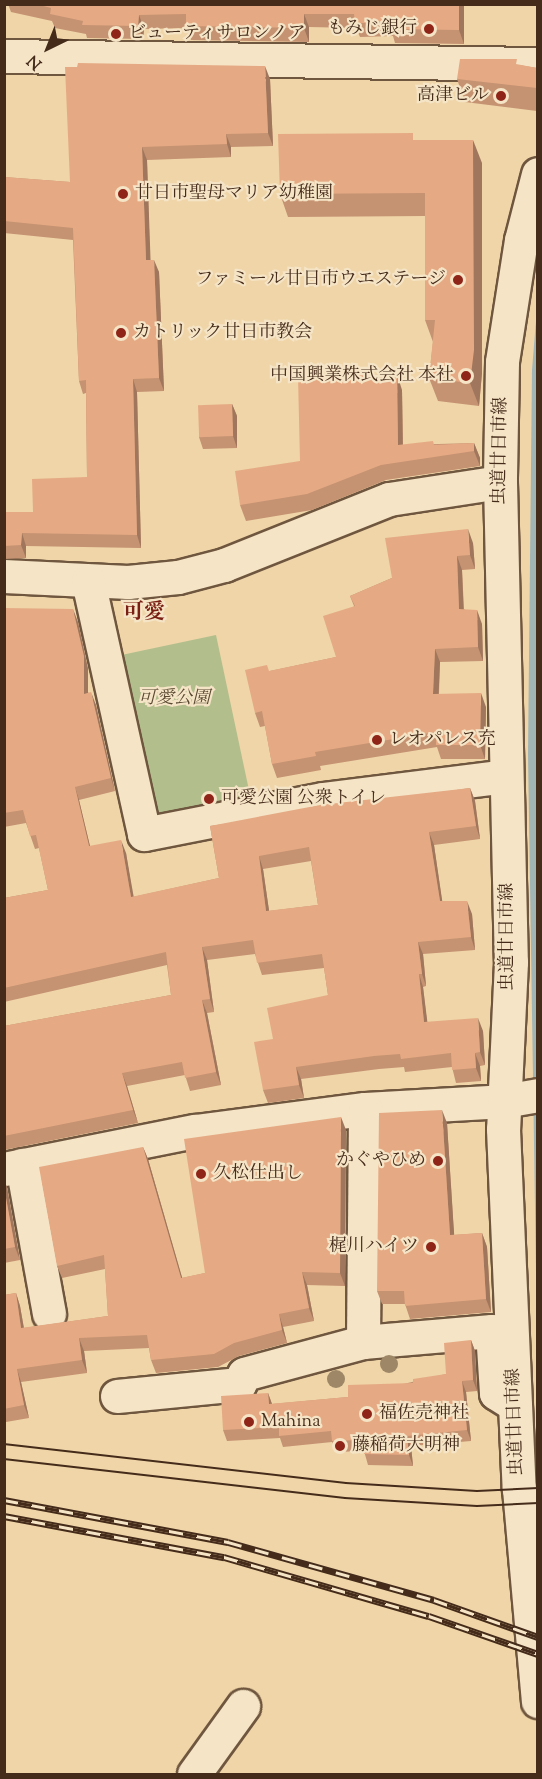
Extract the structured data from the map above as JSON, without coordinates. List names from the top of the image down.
{
  "streets": {
    "street": ["虫道廿日市線"]
  },
  "districts": ["可愛"],
  "parks": ["可愛公園"],
  "places": [
    "もみじ銀行",
    "ビューティサロンノア",
    "高津ビル",
    "廿日市聖母マリア幼稚園",
    "ファミール廿日市ウエステージ",
    "カトリック廿日市教会",
    "中国興業株式会社 本社",
    "レオパレス充",
    "可愛公園 公衆トイレ",
    "かぐやひめ",
    "久松仕出し",
    "梶川ハイツ",
    "福佐売神社",
    "Mahina",
    "藤稲荷大明神"
  ],
  "north": "bottom left"
}
